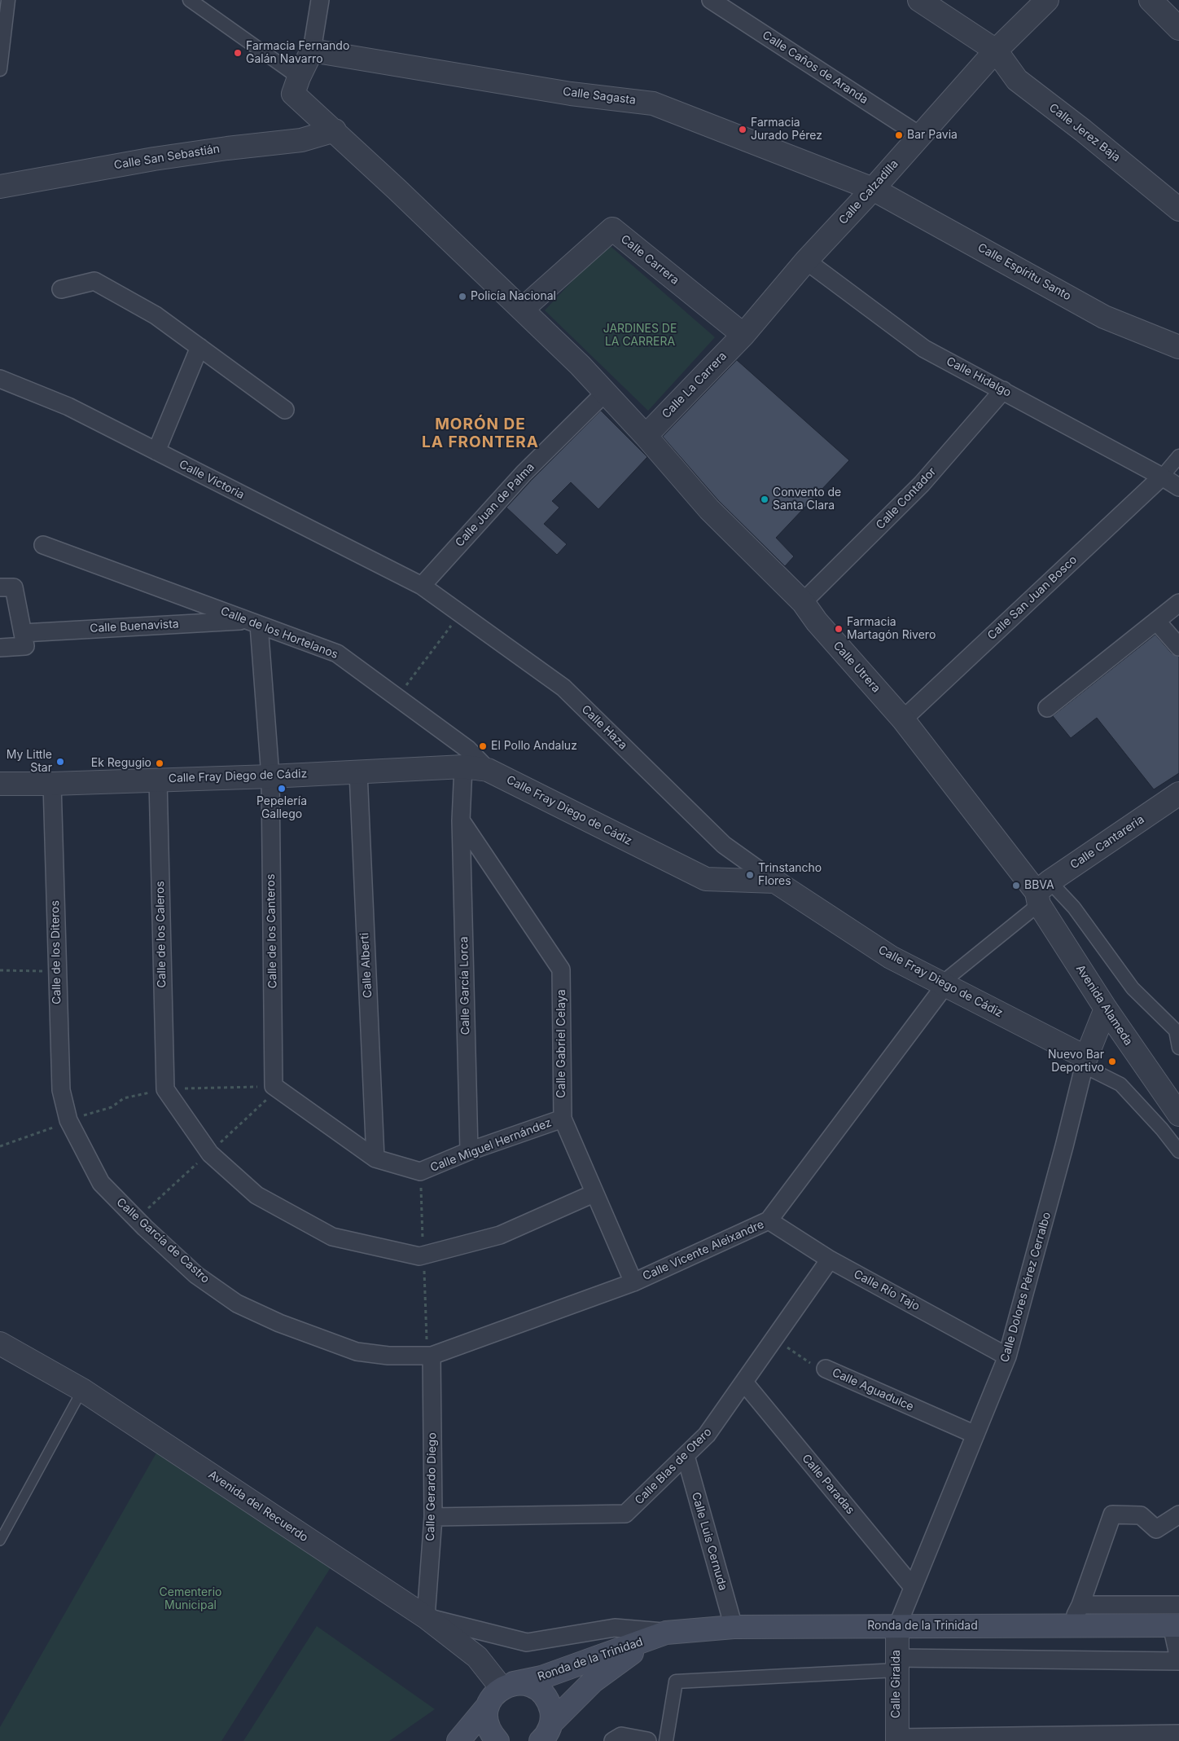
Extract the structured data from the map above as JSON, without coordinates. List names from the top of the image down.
{
  "streets": {
    "main road": ["Ronda de la Trinidad"],
    "street": [
      "Calle Caños de Aranda",
      "Calle Sagasta",
      "Calle Jerez Baja",
      "Calle San Sebastián",
      "Calle Calzadilla",
      "Calle Carrera",
      "Calle Espíritu Santo",
      "Calle Hidalgo",
      "Calle La Carrera",
      "Calle Victoria",
      "Calle Contador",
      "Calle Juan de Palma",
      "Calle San Juan Bosco",
      "Calle Buenavista",
      "Calle de los Hortelanos",
      "Calle Utrera",
      "Calle Haza",
      "Calle Fray Diego de Cádiz",
      "Calle Cantareria",
      "Calle de los Canteros",
      "Calle de los Caleros",
      "Calle de los Diteros",
      "Calle Alberti",
      "Calle García Lorca",
      "Avenida Alameda",
      "Calle Gabriel Celaya",
      "Calle Miguel Hernández",
      "Calle García de Castro",
      "Calle Vicente Aleixandre",
      "Calle Dolores Pérez Cerralbo",
      "Calle Río Tajo",
      "Calle Aguadulce",
      "Calle Blas de Otero",
      "Calle Paradas",
      "Calle Gerardo Diego",
      "Avenida del Recuerdo",
      "Calle Luis Cernuda",
      "Calle Giralda"
    ]
  },
  "crossings": [
    ["Calle Caños de Aranda", "Calle Calzadilla"],
    ["Calle Sagasta", "Calle Calzadilla"],
    ["Calle Sagasta", "Calle Espíritu Santo"],
    ["Calle Jerez Baja", "Calle Calzadilla"],
    ["Calle Calzadilla", "Calle Carrera"],
    ["Calle Calzadilla", "Calle Espíritu Santo"],
    ["Calle Calzadilla", "Calle Hidalgo"],
    ["Calle Calzadilla", "Calle La Carrera"],
    ["Calle Carrera", "Calle La Carrera"],
    ["Calle Hidalgo", "Calle Contador"],
    ["Calle Hidalgo", "Calle San Juan Bosco"],
    ["Calle La Carrera", "Calle Utrera"],
    ["Calle Victoria", "Calle Juan de Palma"],
    ["Calle Victoria", "Calle Haza"],
    ["Calle Contador", "Calle Utrera"],
    ["Calle Juan de Palma", "Calle Haza"],
    ["Calle San Juan Bosco", "Calle Utrera"],
    ["Calle Buenavista", "Calle de los Hortelanos"],
    ["Calle Buenavista", "Calle de los Canteros"],
    ["Calle de los Hortelanos", "Calle Fray Diego de Cádiz"],
    ["Calle de los Hortelanos", "Calle de los Canteros"],
    ["Calle Utrera", "Calle Cantareria"],
    ["Calle Utrera", "Avenida Alameda"],
    ["Calle Haza", "Calle Fray Diego de Cádiz"],
    ["Calle Fray Diego de Cádiz", "Calle de los Canteros"],
    ["Calle Fray Diego de Cádiz", "Calle de los Caleros"],
    ["Calle Fray Diego de Cádiz", "Calle de los Diteros"],
    ["Calle Fray Diego de Cádiz", "Calle Alberti"],
    ["Calle Fray Diego de Cádiz", "Calle García Lorca"],
    ["Calle Fray Diego de Cádiz", "Calle Vicente Aleixandre"],
    ["Calle Fray Diego de Cádiz", "Calle Dolores Pérez Cerralbo"],
    ["Calle Cantareria", "Avenida Alameda"],
    ["Calle de los Canteros", "Calle Miguel Hernández"],
    ["Calle de los Diteros", "Calle García de Castro"],
    ["Calle Alberti", "Calle Miguel Hernández"],
    ["Calle García Lorca", "Calle Gabriel Celaya"],
    ["Calle García Lorca", "Calle Miguel Hernández"],
    ["Avenida Alameda", "Calle Dolores Pérez Cerralbo"],
    ["Calle Gabriel Celaya", "Calle Miguel Hernández"],
    ["Calle Gabriel Celaya", "Calle Vicente Aleixandre"],
    ["Calle García de Castro", "Calle Vicente Aleixandre"],
    ["Calle García de Castro", "Calle Gerardo Diego"],
    ["Calle Vicente Aleixandre", "Calle Río Tajo"],
    ["Calle Vicente Aleixandre", "Calle Gerardo Diego"],
    ["Calle Dolores Pérez Cerralbo", "Calle Río Tajo"],
    ["Calle Dolores Pérez Cerralbo", "Calle Aguadulce"],
    ["Calle Dolores Pérez Cerralbo", "Calle Paradas"],
    ["Calle Dolores Pérez Cerralbo", "Ronda de la Trinidad"],
    ["Calle Dolores Pérez Cerralbo", "Calle Giralda"],
    ["Calle Río Tajo", "Calle Blas de Otero"],
    ["Calle Aguadulce", "Calle Blas de Otero"],
    ["Calle Blas de Otero", "Calle Paradas"],
    ["Calle Blas de Otero", "Calle Gerardo Diego"],
    ["Calle Blas de Otero", "Calle Luis Cernuda"],
    ["Calle Gerardo Diego", "Avenida del Recuerdo"],
    ["Avenida del Recuerdo", "Ronda de la Trinidad"],
    ["Calle Luis Cernuda", "Ronda de la Trinidad"],
    ["Ronda de la Trinidad", "Calle Giralda"]
  ],
  "districts": ["MORÓN DE LA FRONTERA"],
  "parks": ["JARDINES DE LA CARRERA", "Cementerio Municipal"],
  "places": [
    "Farmacia Fernando Galán Navarro",
    "Farmacia Jurado Pérez",
    "Bar Pavia",
    "Policía Nacional",
    "Convento de Santa Clara",
    "Farmacia Martagón Rivero",
    "El Pollo Andaluz",
    "My Little Star",
    "Ek Regugio",
    "Pepelería Gallego",
    "Trinstancho Flores",
    "BBVA",
    "Nuevo Bar Deportivo"
  ]
}
